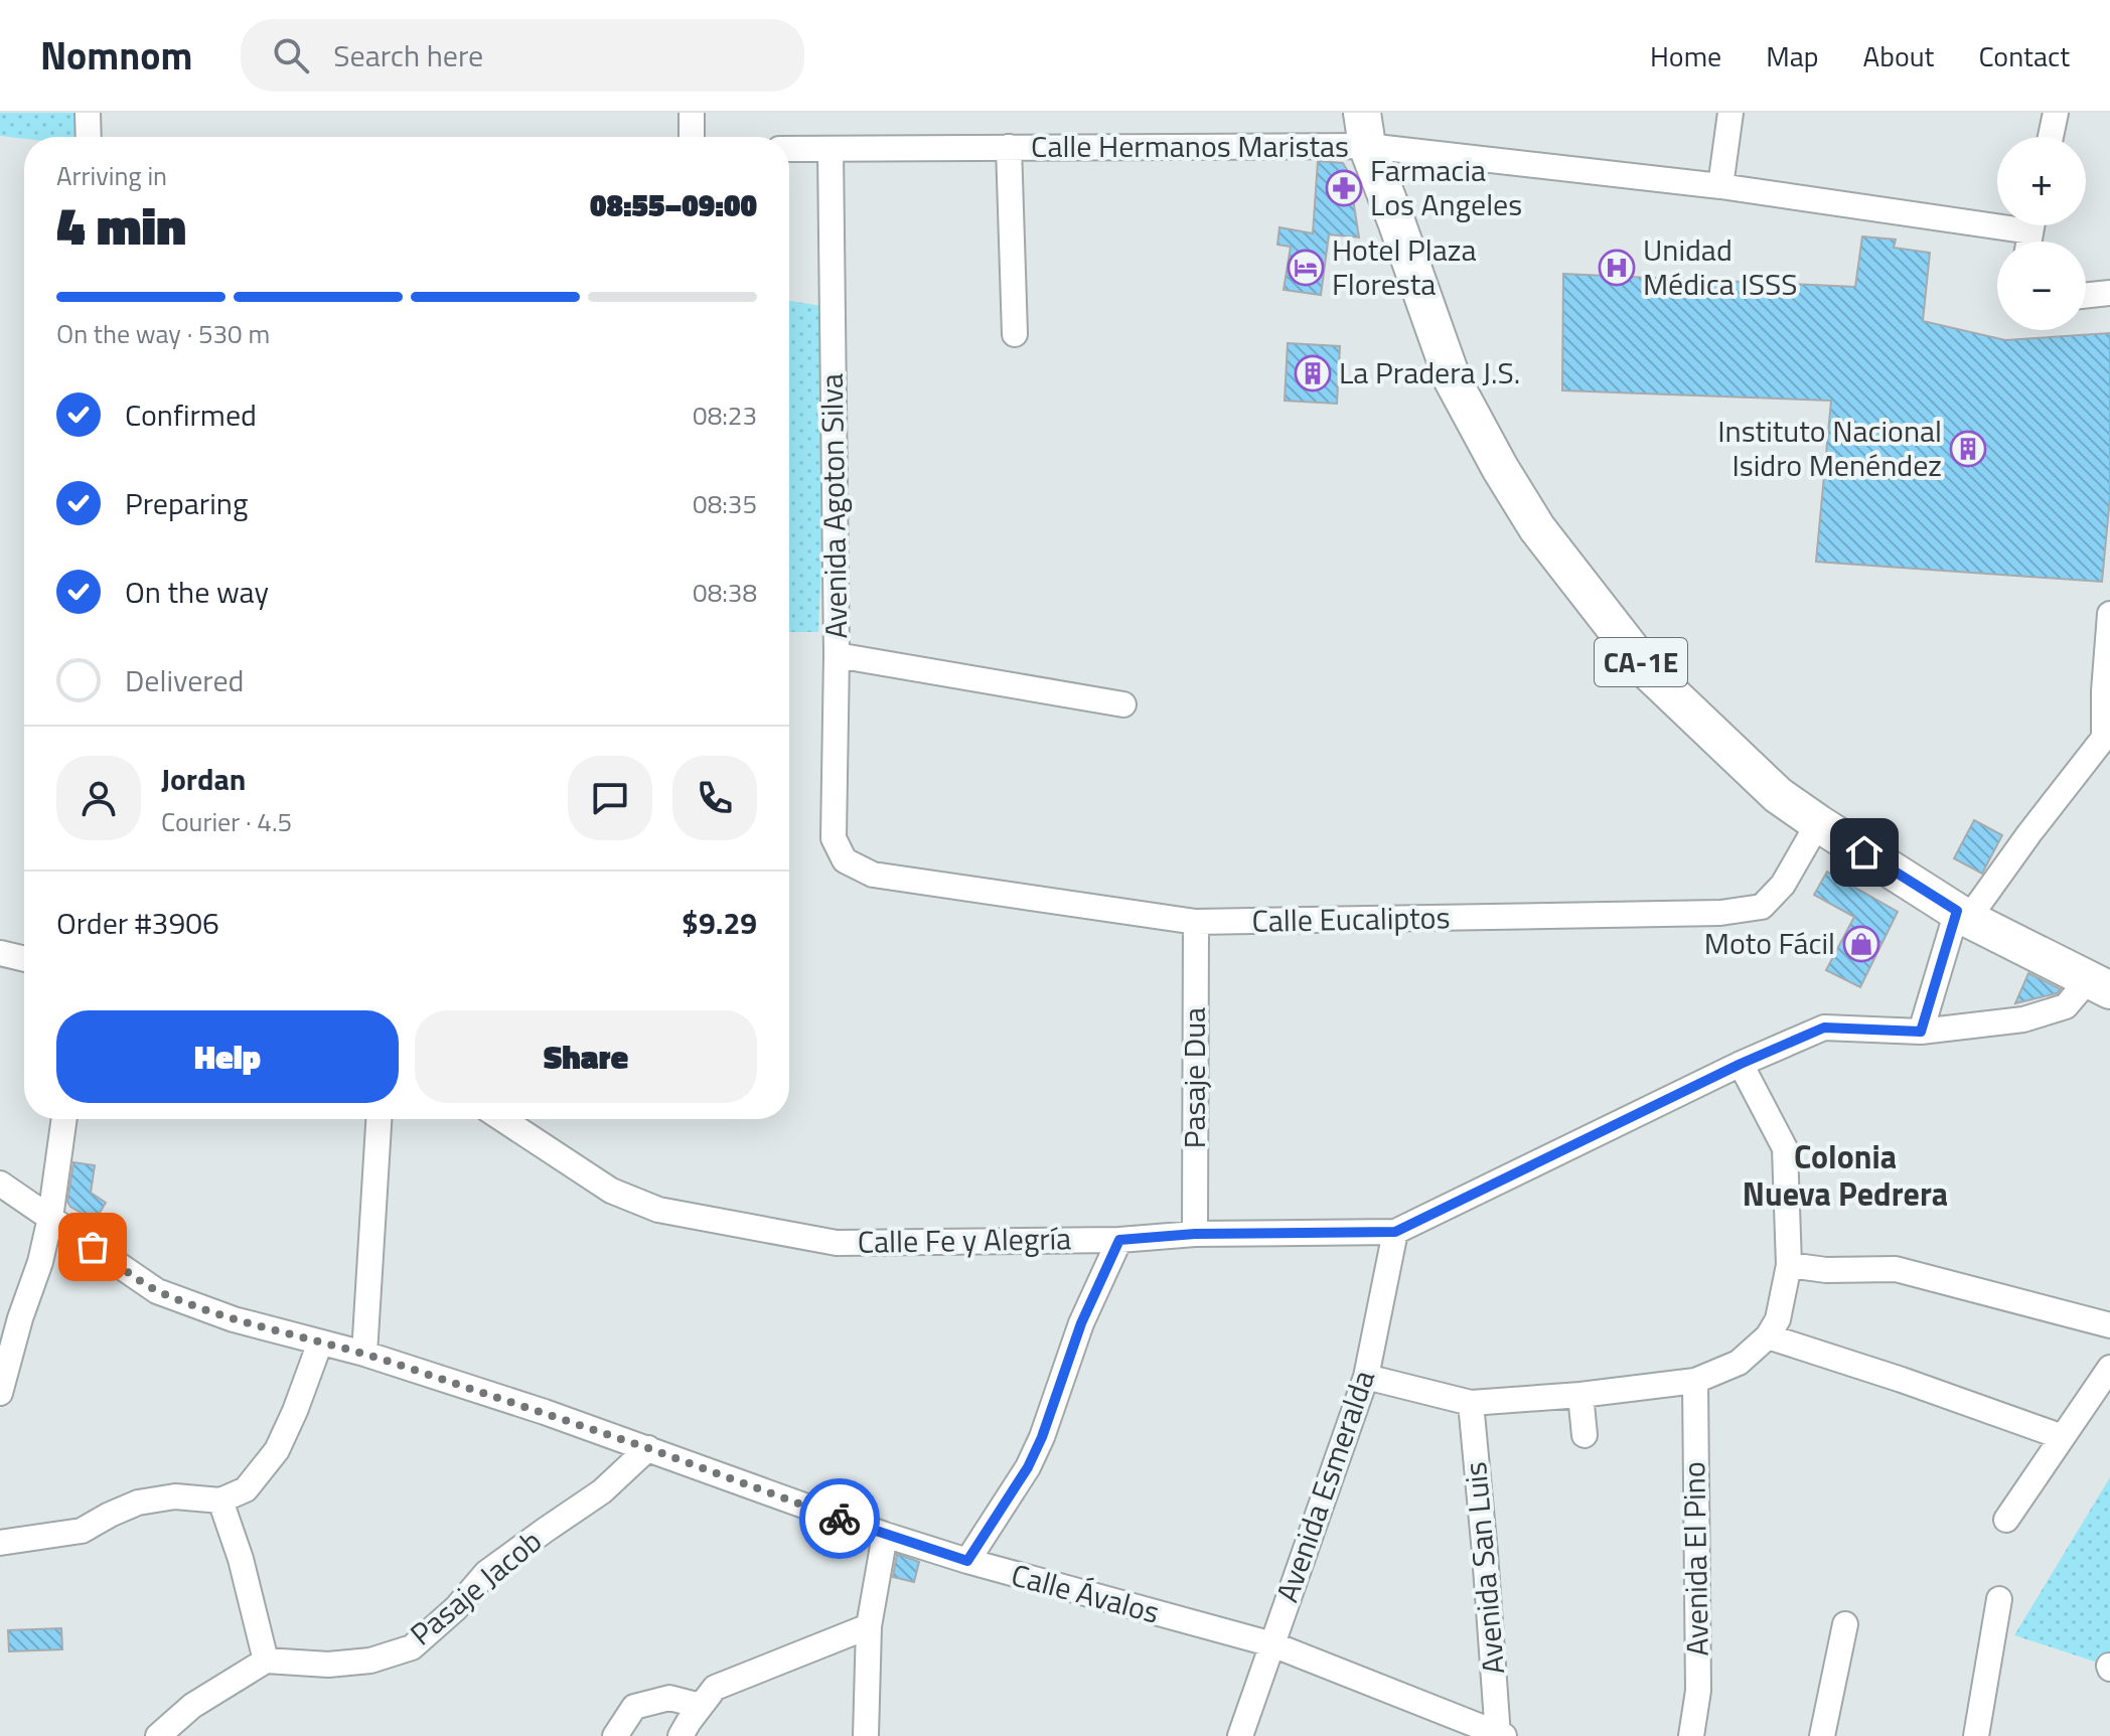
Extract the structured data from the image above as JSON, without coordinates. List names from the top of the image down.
{
  "streets": {
    "highway": ["CA-1E"],
    "street": [
      "Calle Hermanos Maristas",
      "Avenida Agoton Silva",
      "Calle Eucaliptos",
      "Pasaje Dua",
      "Calle Fe y Alegría",
      "Avenida Esmeralda",
      "Avenida El Pino",
      "Avenida San Luis",
      "Pasaje Jacob",
      "Calle Ávalos"
    ]
  },
  "crossings": [
    ["Calle Hermanos Maristas", "Avenida Agoton Silva"],
    ["Calle Hermanos Maristas", "CA-1E"],
    ["Avenida Agoton Silva", "Calle Eucaliptos"],
    ["CA-1E", "Calle Eucaliptos"],
    ["CA-1E", "Calle Fe y Alegría"],
    ["Calle Eucaliptos", "Pasaje Dua"],
    ["Pasaje Dua", "Calle Fe y Alegría"],
    ["Calle Fe y Alegría", "Avenida Esmeralda"],
    ["Avenida Esmeralda", "Calle Ávalos"],
    ["Avenida San Luis", "Calle Ávalos"],
    ["Pasaje Jacob", "Calle Ávalos"]
  ],
  "districts": ["Colonia Nueva Pedrera"],
  "places": {
    "pharmacy": ["Farmacia Los Angeles"],
    "hotel": ["Hotel Plaza Floresta"],
    "hospital": ["Unidad Médica ISSS"],
    "building": ["La Pradera J.S.", "Instituto Nacional Isidro Menéndez"],
    "shop": ["Moto Fácil"]
  },
  "page": {
    "header": "Nomnom",
    "search": "Search here",
    "nav": [
      "Home",
      "Map",
      "About",
      "Contact"
    ],
    "map_buttons": ["+", "−"],
    "heading": ["4 min", "Arriving in", "08:55–09:00"],
    "panel": [
      "Jordan",
      "Courier · 4.5",
      "Order #3906",
      "$9.29"
    ],
    "bar": "On the way · 530 m",
    "list": [
      ["Confirmed", "08:23"],
      ["Preparing", "08:35"],
      ["On the way", "08:38"],
      "Delivered"
    ],
    "buttons": ["Help", "Share"]
  }
}
